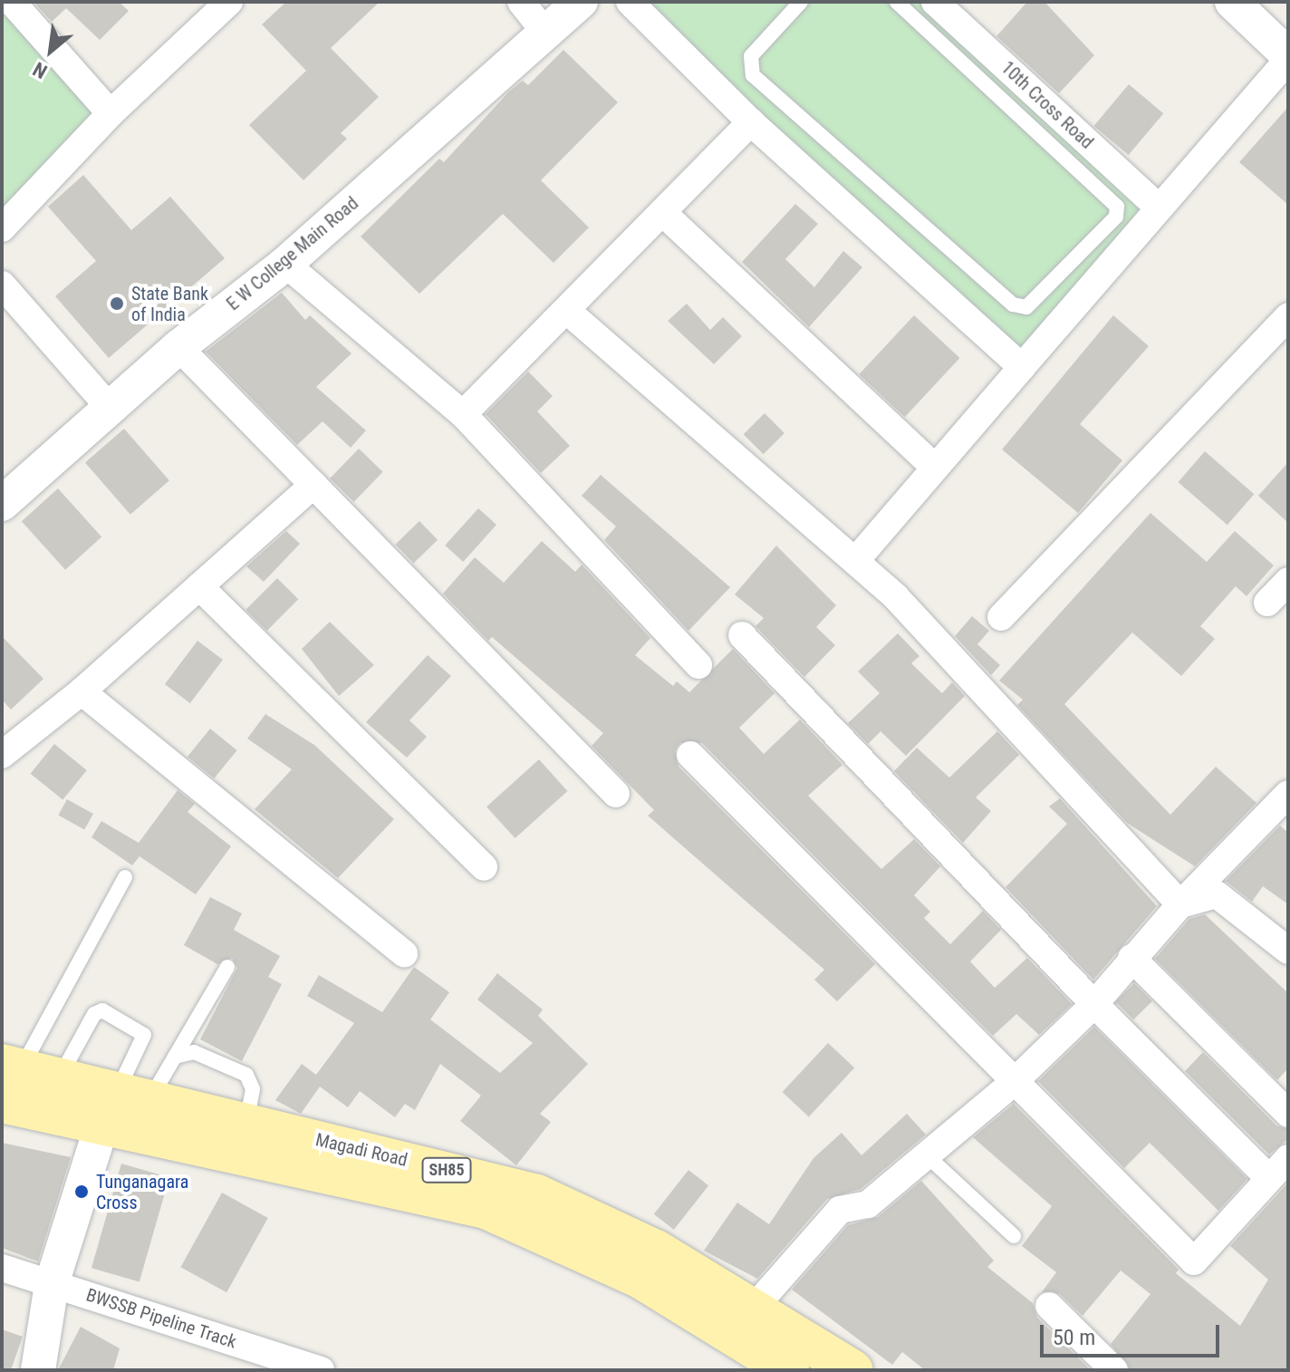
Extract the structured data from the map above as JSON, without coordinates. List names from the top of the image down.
{
  "streets": {
    "main road": ["Magadi Road", "SH85"],
    "street": ["10th Cross Road", "E W College Main Road", "BWSSB Pipeline Track"]
  },
  "places": ["State Bank of India", "Tunganagara Cross"],
  "scale_bar": "50 m",
  "north": "bottom left"
}
